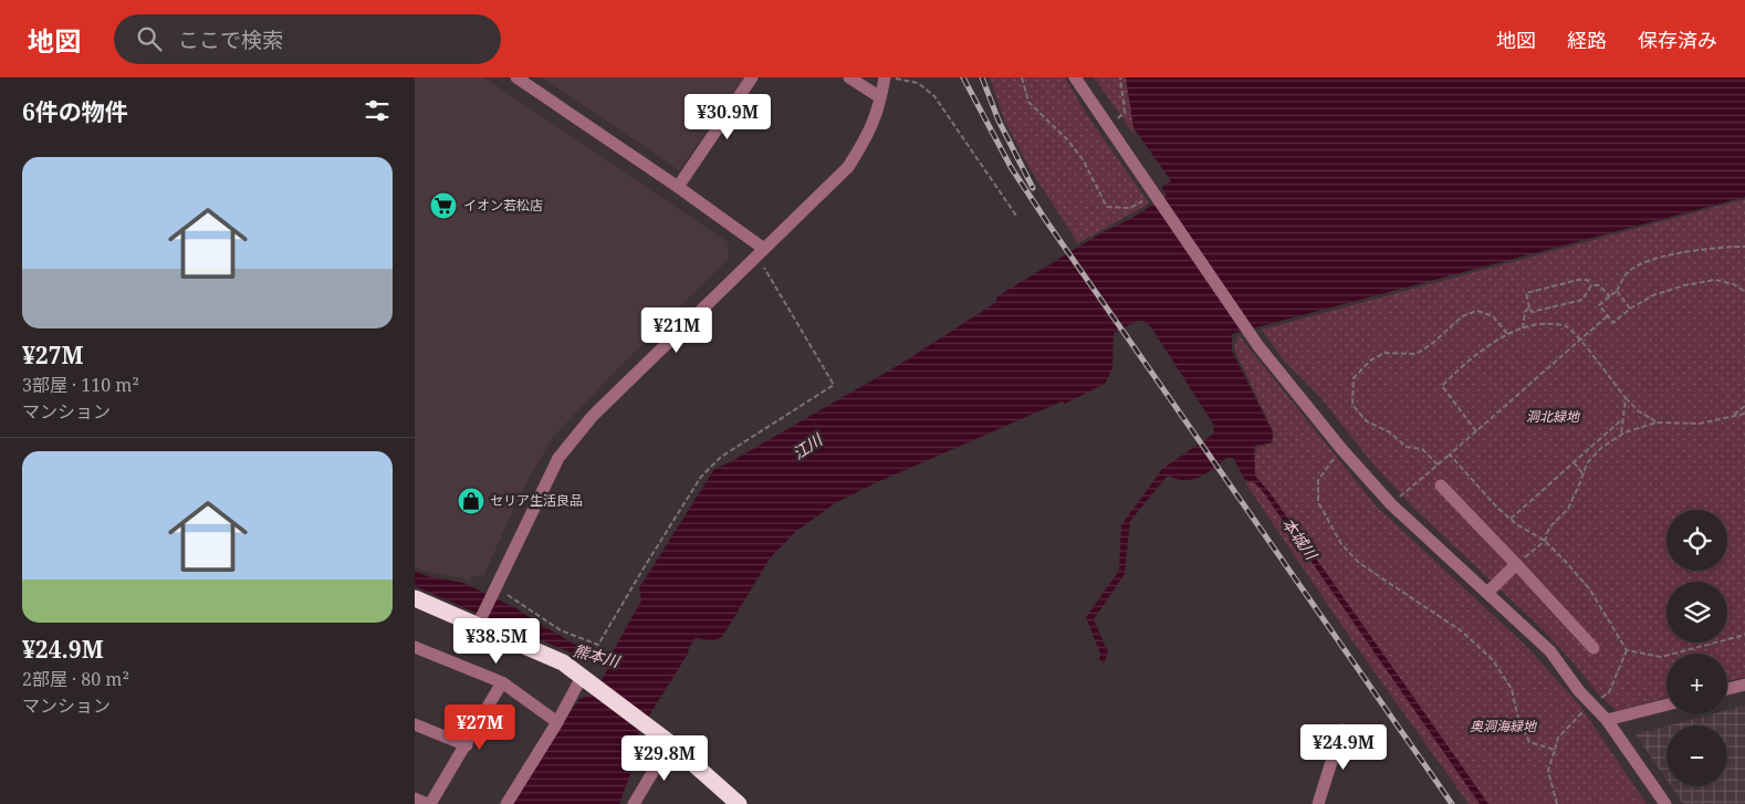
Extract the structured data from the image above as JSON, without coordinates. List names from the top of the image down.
{
  "water": ["江川", "本城川", "熊本川"],
  "parks": ["洞北緑地", "奥洞海緑地"],
  "places": {
    "supermarket": ["イオン若松店"],
    "shop": ["セリア生活良品"]
  },
  "page": {
    "header": "地図",
    "search": "ここで検索",
    "nav": ["地図", "経路", "保存済み"],
    "heading": "6件の物件",
    "price": [
      "¥30.9M",
      "¥21M",
      "¥38.5M",
      "¥27M",
      "¥24.9M",
      "¥29.8M"
    ],
    "list": [
      {
        "name": "¥27M",
        "note": "3部屋 · 110 m² · マンション"
      },
      {
        "name": "¥24.9M",
        "note": "2部屋 · 80 m² · マンション"
      }
    ],
    "map_buttons": ["+", "−"]
  }
}
